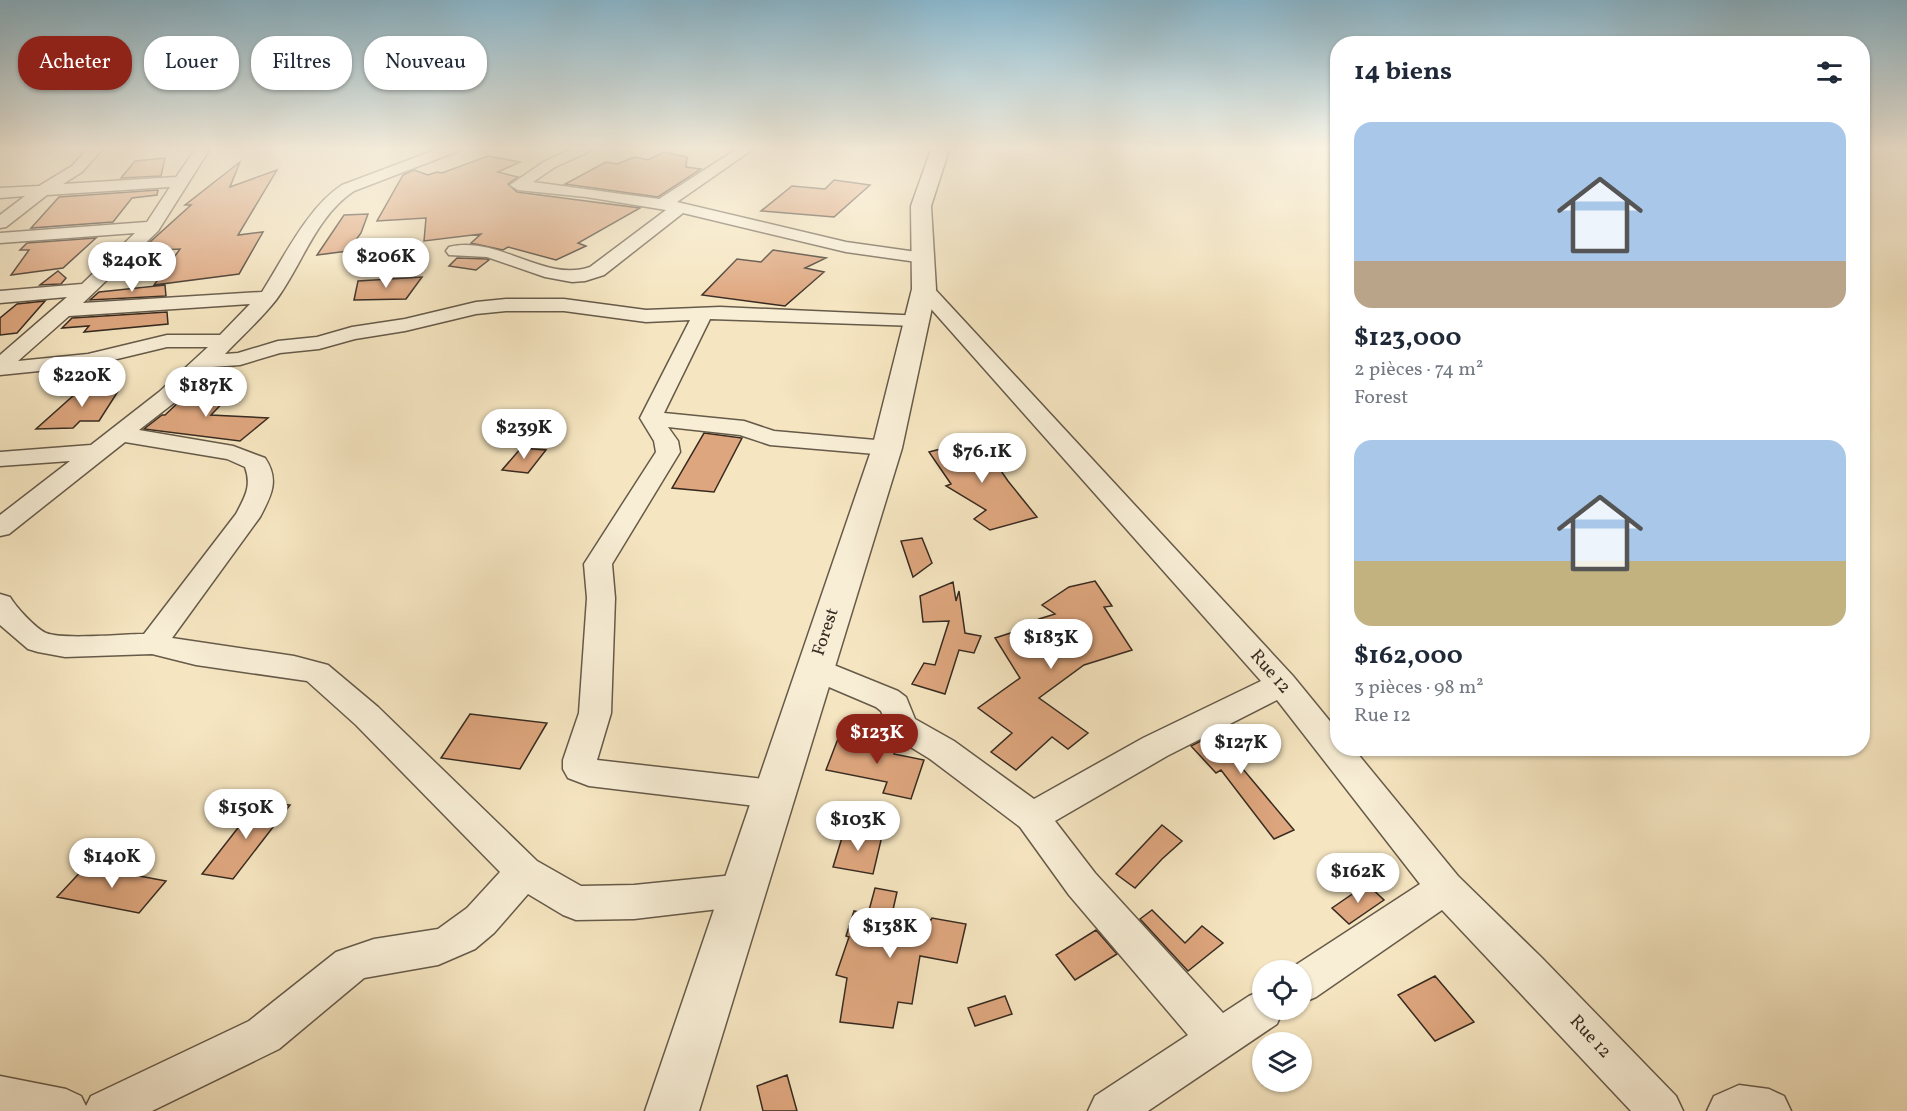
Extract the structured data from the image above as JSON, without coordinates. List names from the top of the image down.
{
  "streets": {
    "street": ["Forest", "Rue 12"]
  },
  "crossings": [
    ["Forest", "Rue 12"]
  ],
  "page": {
    "chip": [
      "Acheter",
      "Louer",
      "Filtres",
      "Nouveau"
    ],
    "heading": "14 biens",
    "list": [
      {
        "name": "$123,000",
        "note": "2 pièces · 74 m² · Forest"
      },
      {
        "name": "$162,000",
        "note": "3 pièces · 98 m² · Rue 12"
      }
    ],
    "price": [
      "$206K",
      "$240K",
      "$220K",
      "$187K",
      "$239K",
      "$76.1K",
      "$183K",
      "$123K",
      "$127K",
      "$150K",
      "$103K",
      "$140K",
      "$162K",
      "$138K"
    ]
  }
}
